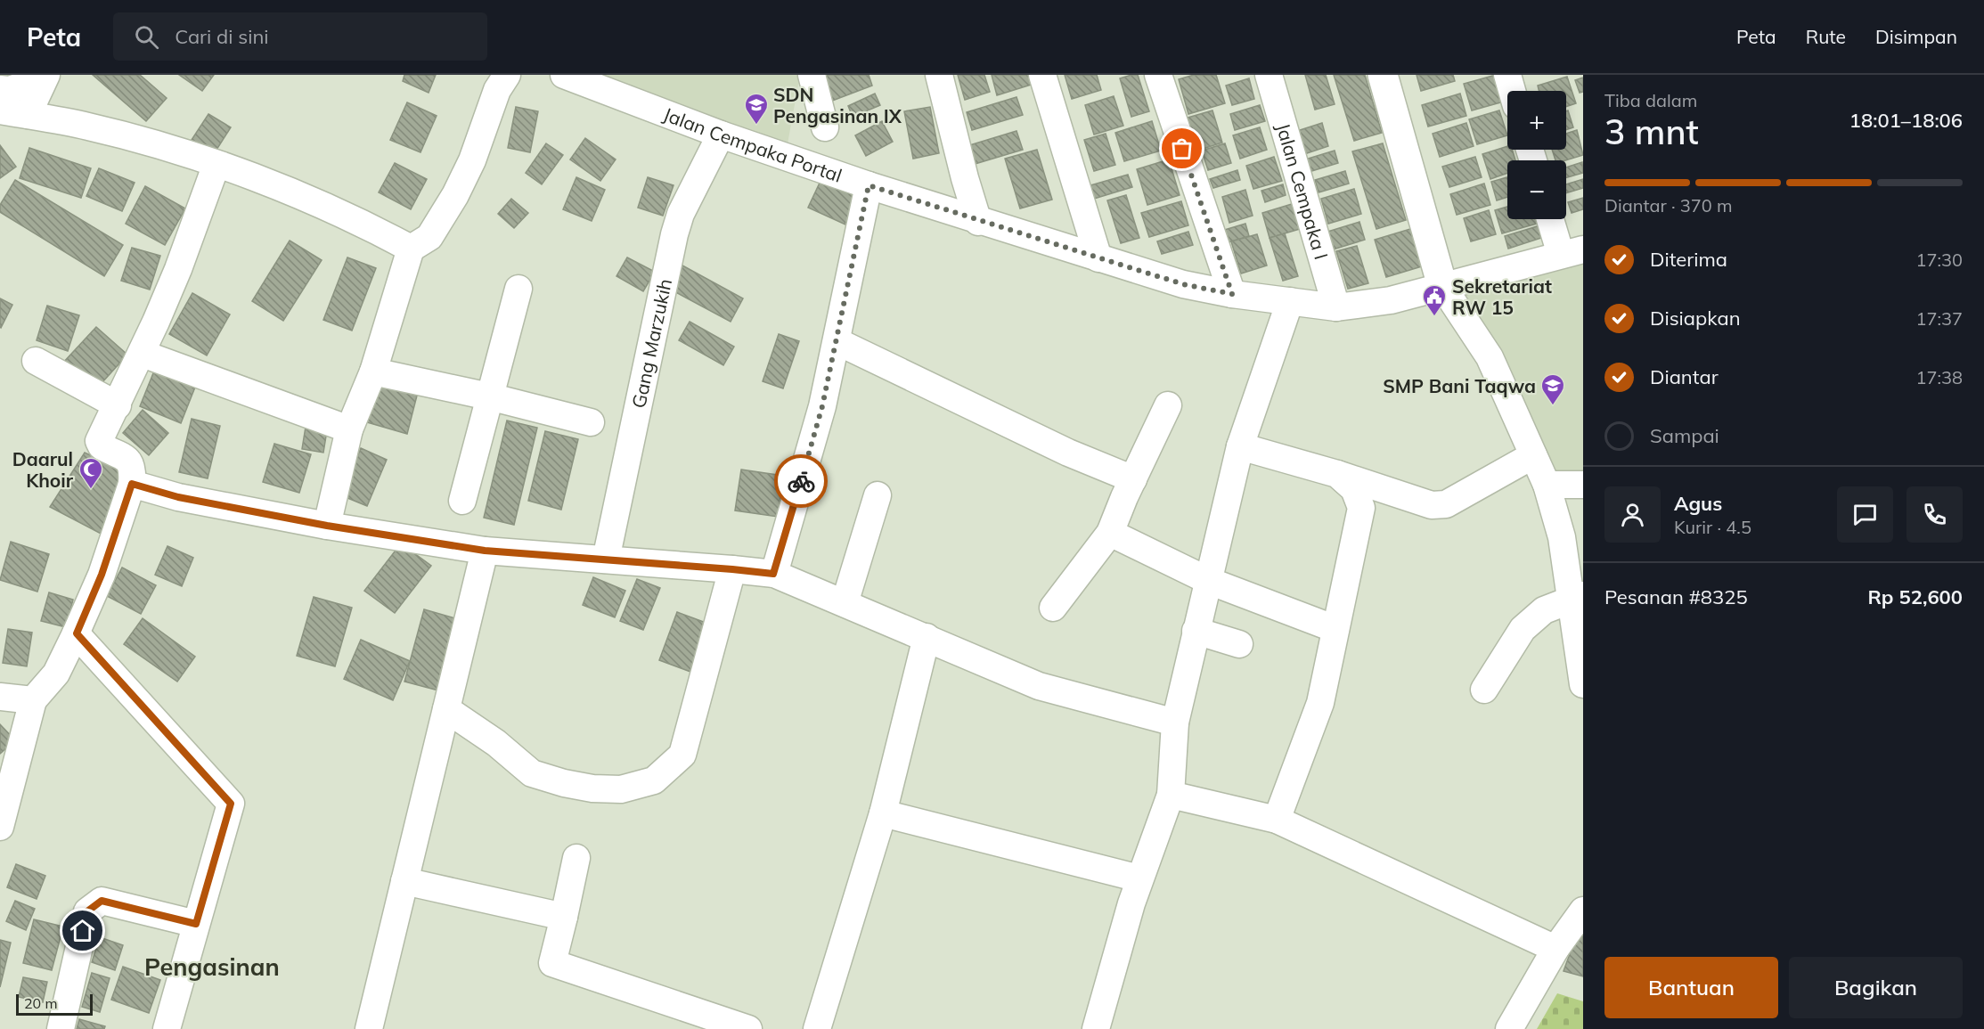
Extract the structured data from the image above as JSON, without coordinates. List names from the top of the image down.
{
  "streets": {
    "street": ["Jalan Cempaka Portal", "Jalan Cempaka I", "Gang Marzukih"]
  },
  "crossings": [
    ["Jalan Cempaka Portal", "Jalan Cempaka I"],
    ["Jalan Cempaka Portal", "Gang Marzukih"]
  ],
  "districts": ["Pengasinan"],
  "places": {
    "school or university": ["SDN Pengasinan IX", "SMP Bani Taqwa"],
    "public building": ["Sekretariat RW 15"],
    "mosque": ["Daarul Khoir"]
  },
  "scale_bar": "20 m",
  "page": {
    "header": "Peta",
    "search": "Cari di sini",
    "nav": ["Peta", "Rute", "Disimpan"],
    "heading": ["3 mnt", "Tiba dalam", "18:01–18:06"],
    "panel": [
      "Agus",
      "Kurir · 4.5",
      "Pesanan #8325",
      "Rp 52,600"
    ],
    "map_buttons": ["+", "−"],
    "bar": "Diantar · 370 m",
    "list": [
      ["Diterima", "17:30"],
      ["Disiapkan", "17:37"],
      ["Diantar", "17:38"],
      "Sampai"
    ],
    "buttons": ["Bantuan", "Bagikan"],
    "scale": "20 m"
  }
}
